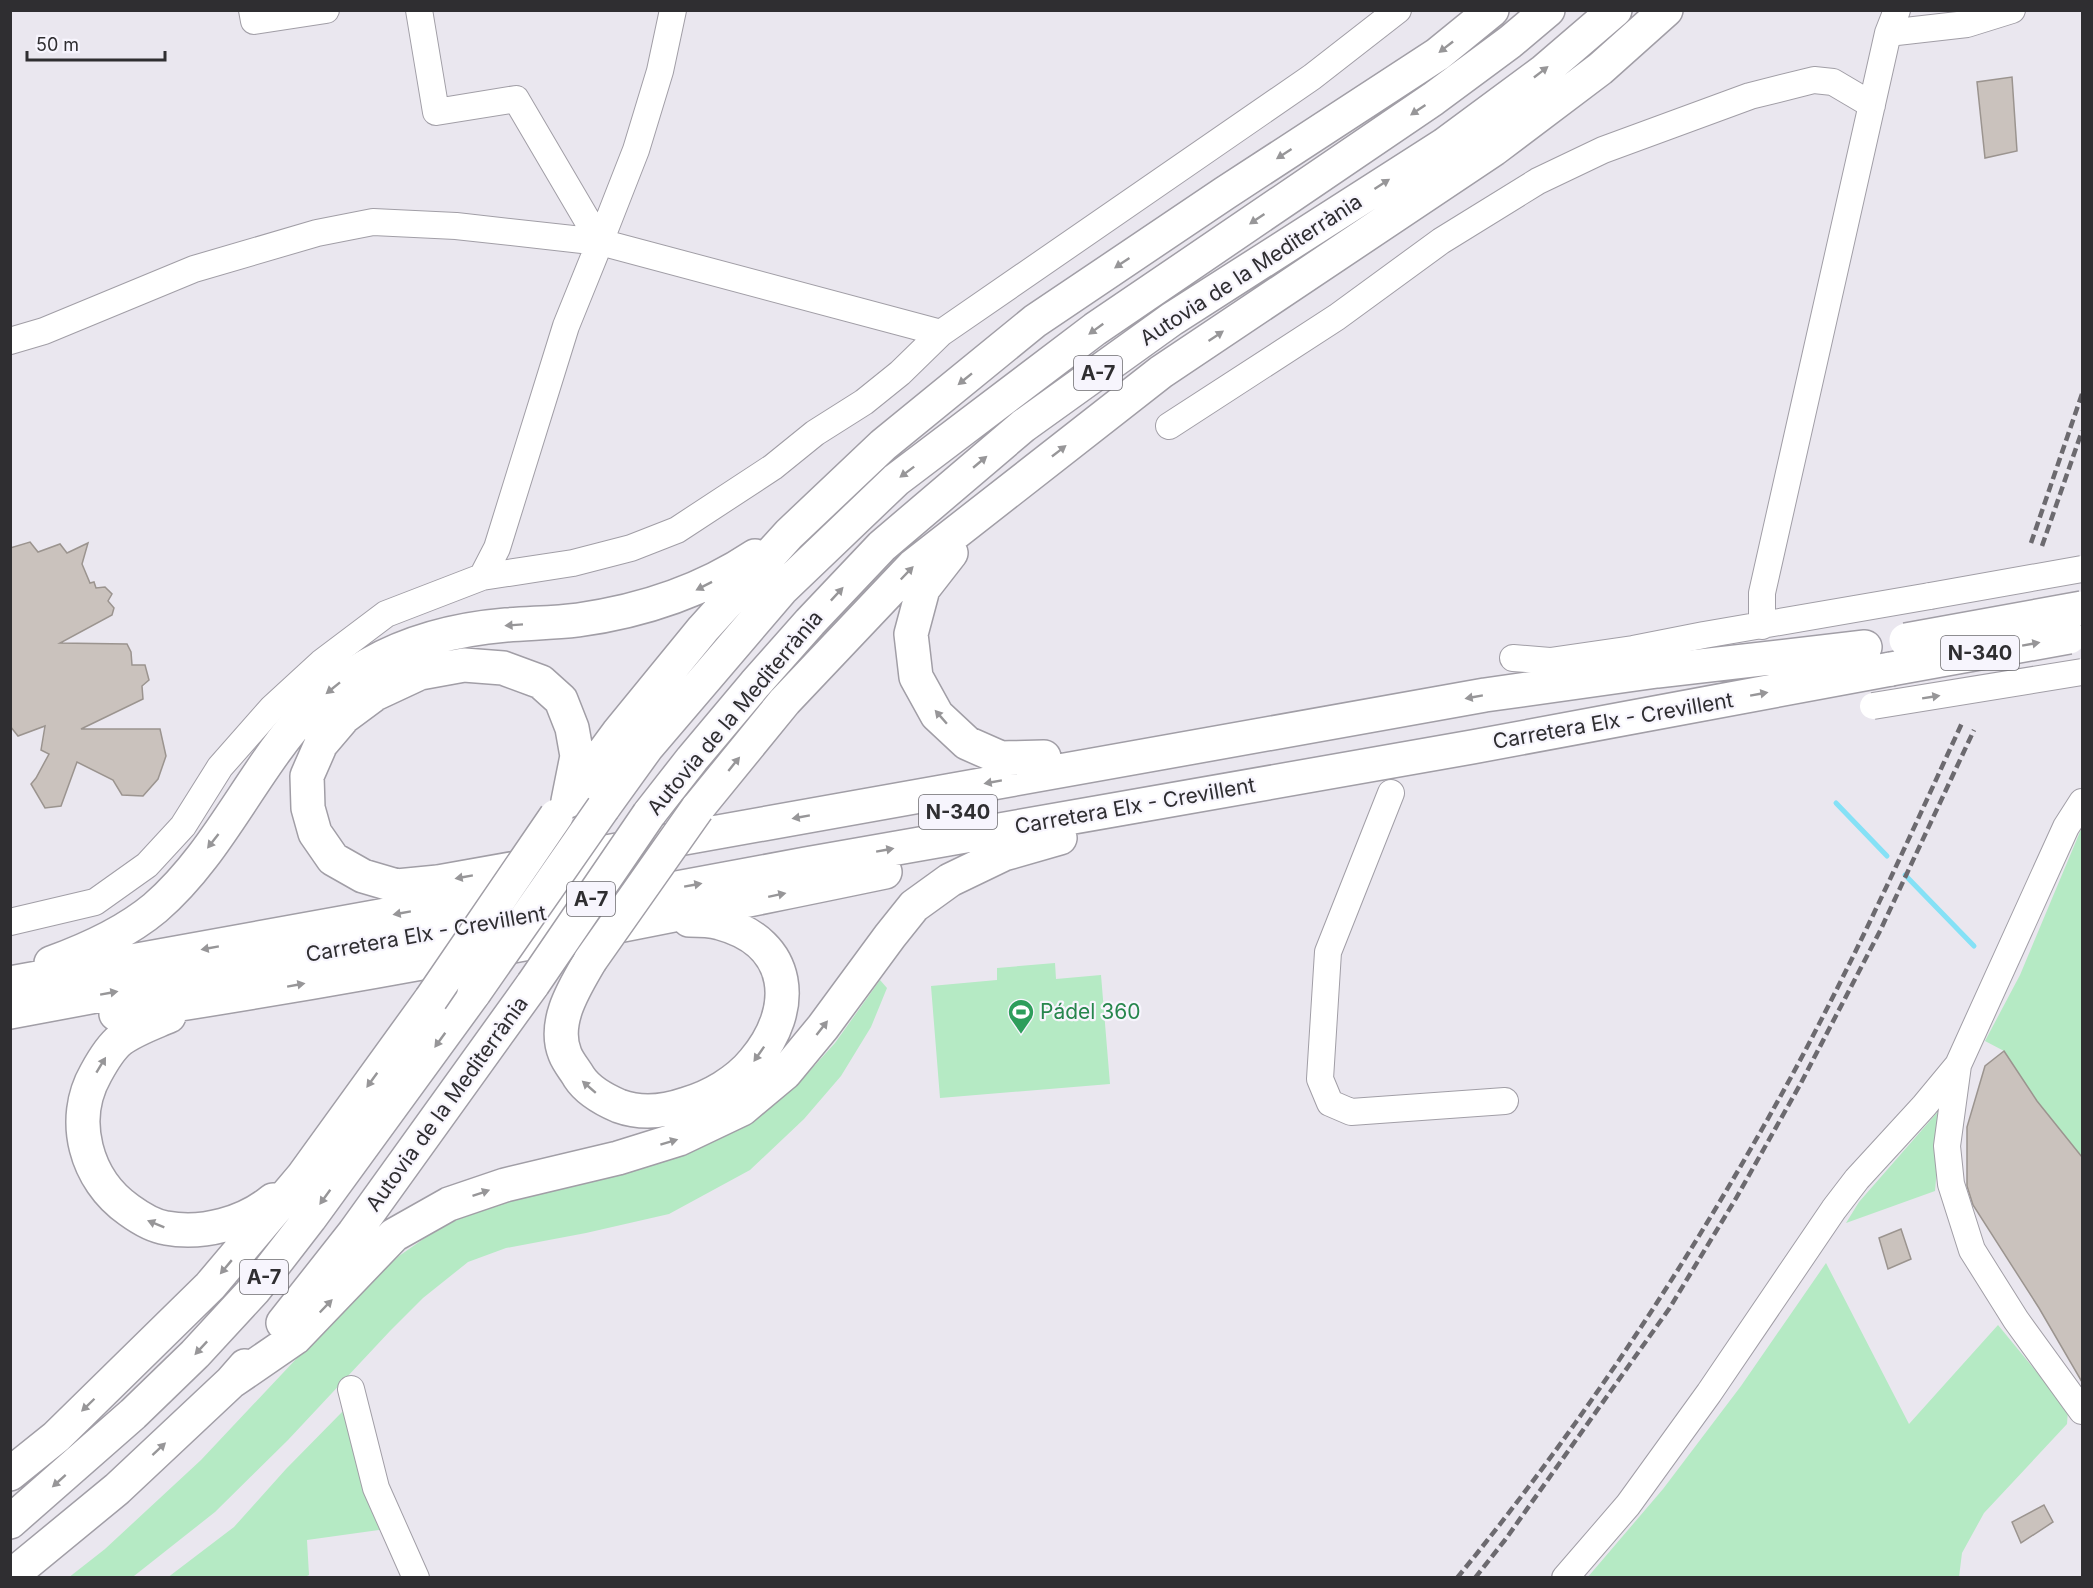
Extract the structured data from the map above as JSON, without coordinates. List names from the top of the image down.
{
  "streets": {
    "highway": [
      "Autovia de la Mediterrània",
      "A-7",
      "N-340",
      "Carretera Elx - Crevillent"
    ]
  },
  "places": {
    "sports": ["Pádel 360"]
  },
  "scale_bar": "50 m"
}
